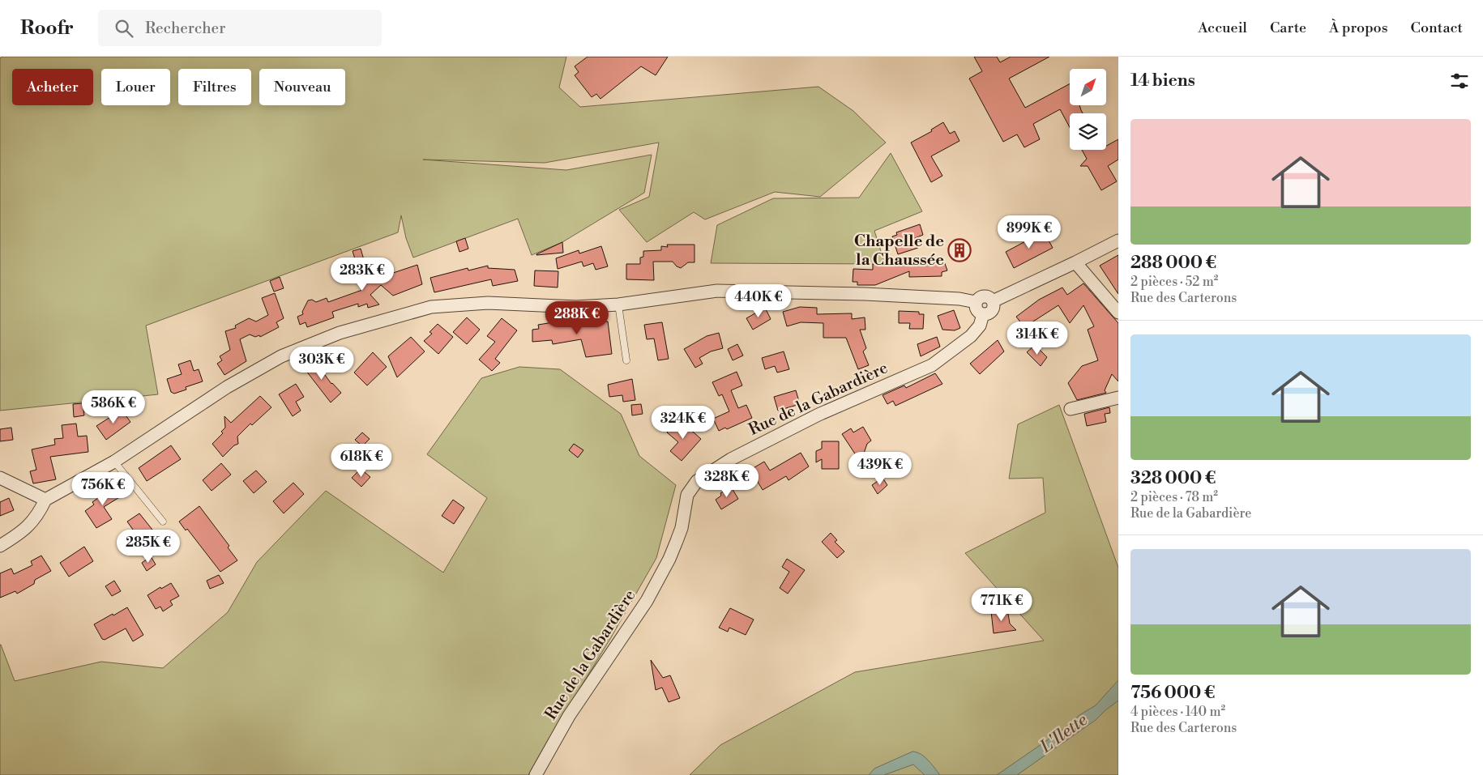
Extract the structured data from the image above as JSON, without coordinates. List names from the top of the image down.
{
  "streets": {
    "street": ["Rue de la Gabardière"]
  },
  "water": ["L'Ilette"],
  "places": {
    "building": ["Chapelle de la Chaussée"]
  },
  "north": "top right",
  "page": {
    "header": "Roofr",
    "search": "Rechercher",
    "nav": [
      "Accueil",
      "Carte",
      "À propos",
      "Contact"
    ],
    "heading": "14 biens",
    "chip": [
      "Acheter",
      "Louer",
      "Filtres",
      "Nouveau"
    ],
    "list": [
      {
        "name": "288 000 €",
        "note": "2 pièces · 52 m² · Rue des Carterons"
      },
      {
        "name": "328 000 €",
        "note": "2 pièces · 78 m² · Rue de la Gabardière"
      },
      {
        "name": "756 000 €",
        "note": "4 pièces · 140 m² · Rue des Carterons"
      }
    ],
    "price": [
      "899K €",
      "283K €",
      "440K €",
      "288K €",
      "314K €",
      "303K €",
      "586K €",
      "324K €",
      "618K €",
      "439K €",
      "328K €",
      "756K €",
      "285K €",
      "771K €"
    ]
  }
}
